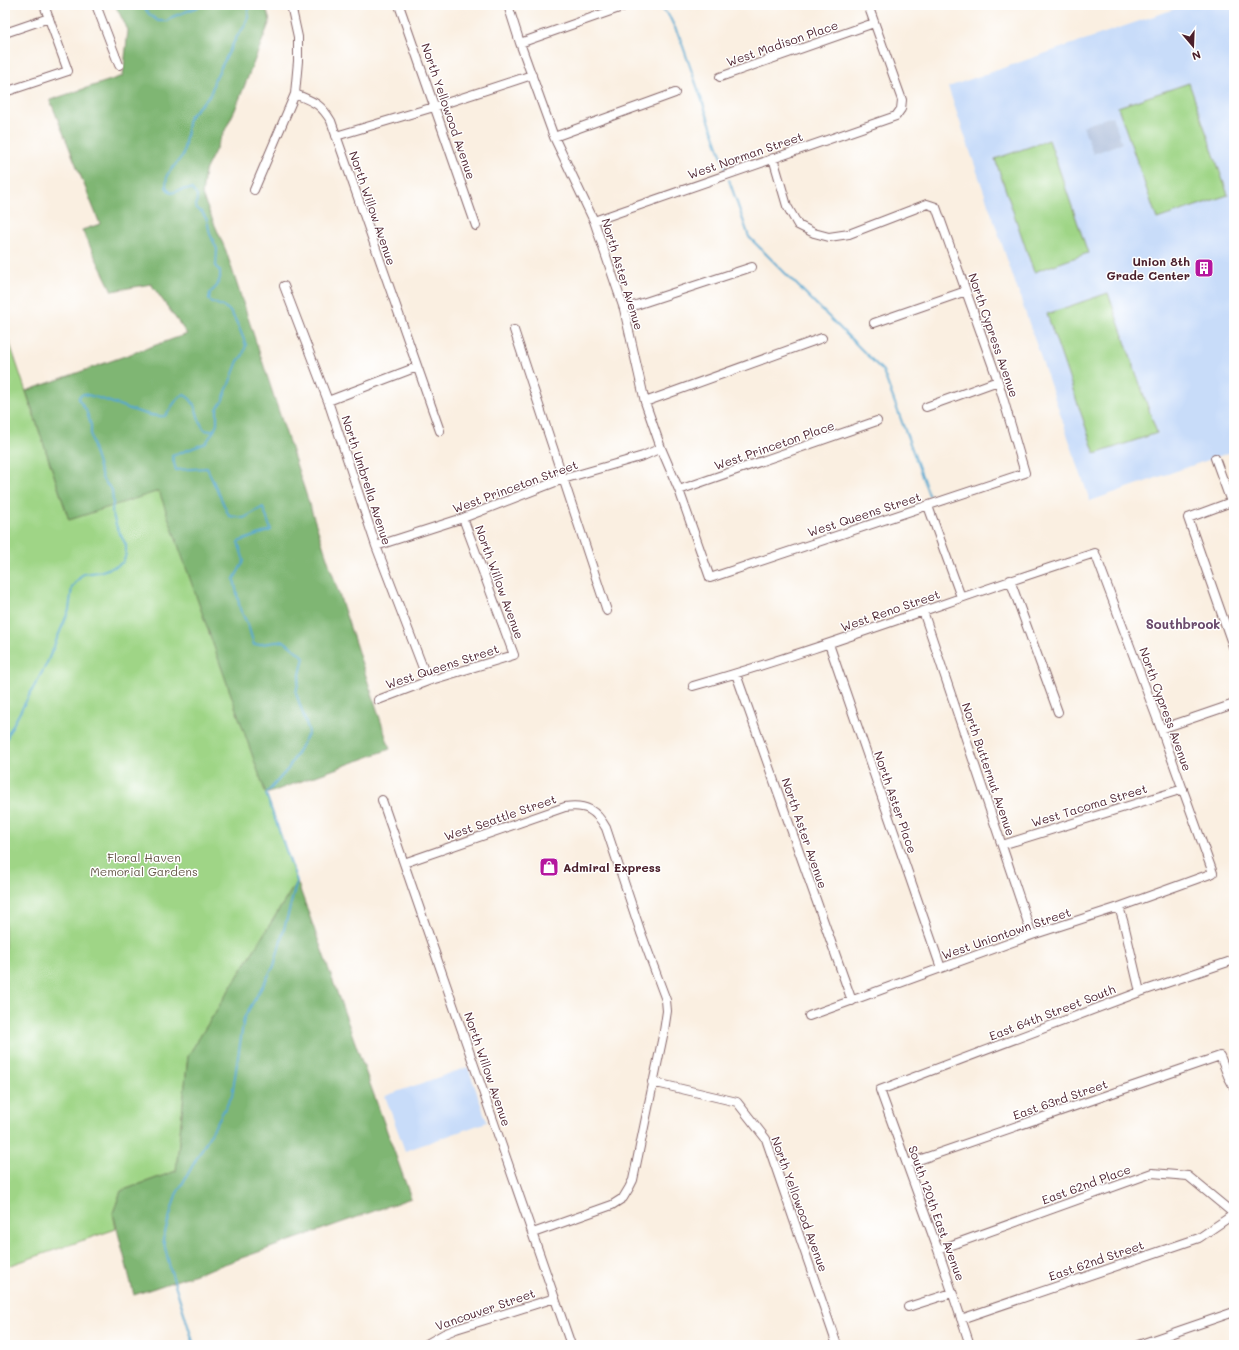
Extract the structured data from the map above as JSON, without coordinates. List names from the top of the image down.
{
  "streets": {
    "street": [
      "West Madison Place",
      "North Yellowood Avenue",
      "West Norman Street",
      "North Willow Avenue",
      "North Aster Avenue",
      "North Cypress Avenue",
      "West Princeton Place",
      "North Umbrella Avenue",
      "West Princeton Street",
      "West Queens Street",
      "West Reno Street",
      "North Butternut Avenue",
      "North Aster Place",
      "West Tacoma Street",
      "West Seattle Street",
      "West Uniontown Street",
      "East 64th Street South",
      "East 63rd Street",
      "East 62nd Place",
      "South 120th East Avenue",
      "East 62nd Street",
      "Vancouver Street"
    ]
  },
  "crossings": [
    ["West Madison Place", "West Norman Street"],
    ["North Yellowood Avenue", "West Seattle Street"],
    ["West Norman Street", "North Aster Avenue"],
    ["West Norman Street", "North Cypress Avenue"],
    ["North Willow Avenue", "West Princeton Street"],
    ["North Willow Avenue", "West Queens Street"],
    ["North Willow Avenue", "West Seattle Street"],
    ["North Willow Avenue", "Vancouver Street"],
    ["North Aster Avenue", "West Princeton Place"],
    ["North Aster Avenue", "West Princeton Street"],
    ["North Aster Avenue", "West Queens Street"],
    ["North Aster Avenue", "West Reno Street"],
    ["North Aster Avenue", "West Uniontown Street"],
    ["North Cypress Avenue", "West Queens Street"],
    ["North Cypress Avenue", "West Reno Street"],
    ["North Cypress Avenue", "West Tacoma Street"],
    ["North Cypress Avenue", "West Uniontown Street"],
    ["North Umbrella Avenue", "West Princeton Street"],
    ["North Umbrella Avenue", "West Queens Street"],
    ["West Reno Street", "North Butternut Avenue"],
    ["West Reno Street", "North Aster Place"],
    ["North Butternut Avenue", "West Tacoma Street"],
    ["North Butternut Avenue", "West Uniontown Street"],
    ["North Aster Place", "West Uniontown Street"],
    ["East 64th Street South", "South 120th East Avenue"],
    ["East 63rd Street", "South 120th East Avenue"],
    ["East 62nd Place", "South 120th East Avenue"],
    ["East 62nd Place", "East 62nd Street"],
    ["South 120th East Avenue", "East 62nd Street"]
  ],
  "districts": ["Southbrook"],
  "parks": ["Floral Haven Memorial Gardens"],
  "places": {
    "building": ["Union 8th Grade Center"],
    "shop": ["Admiral Express"]
  },
  "north": "bottom"
}
